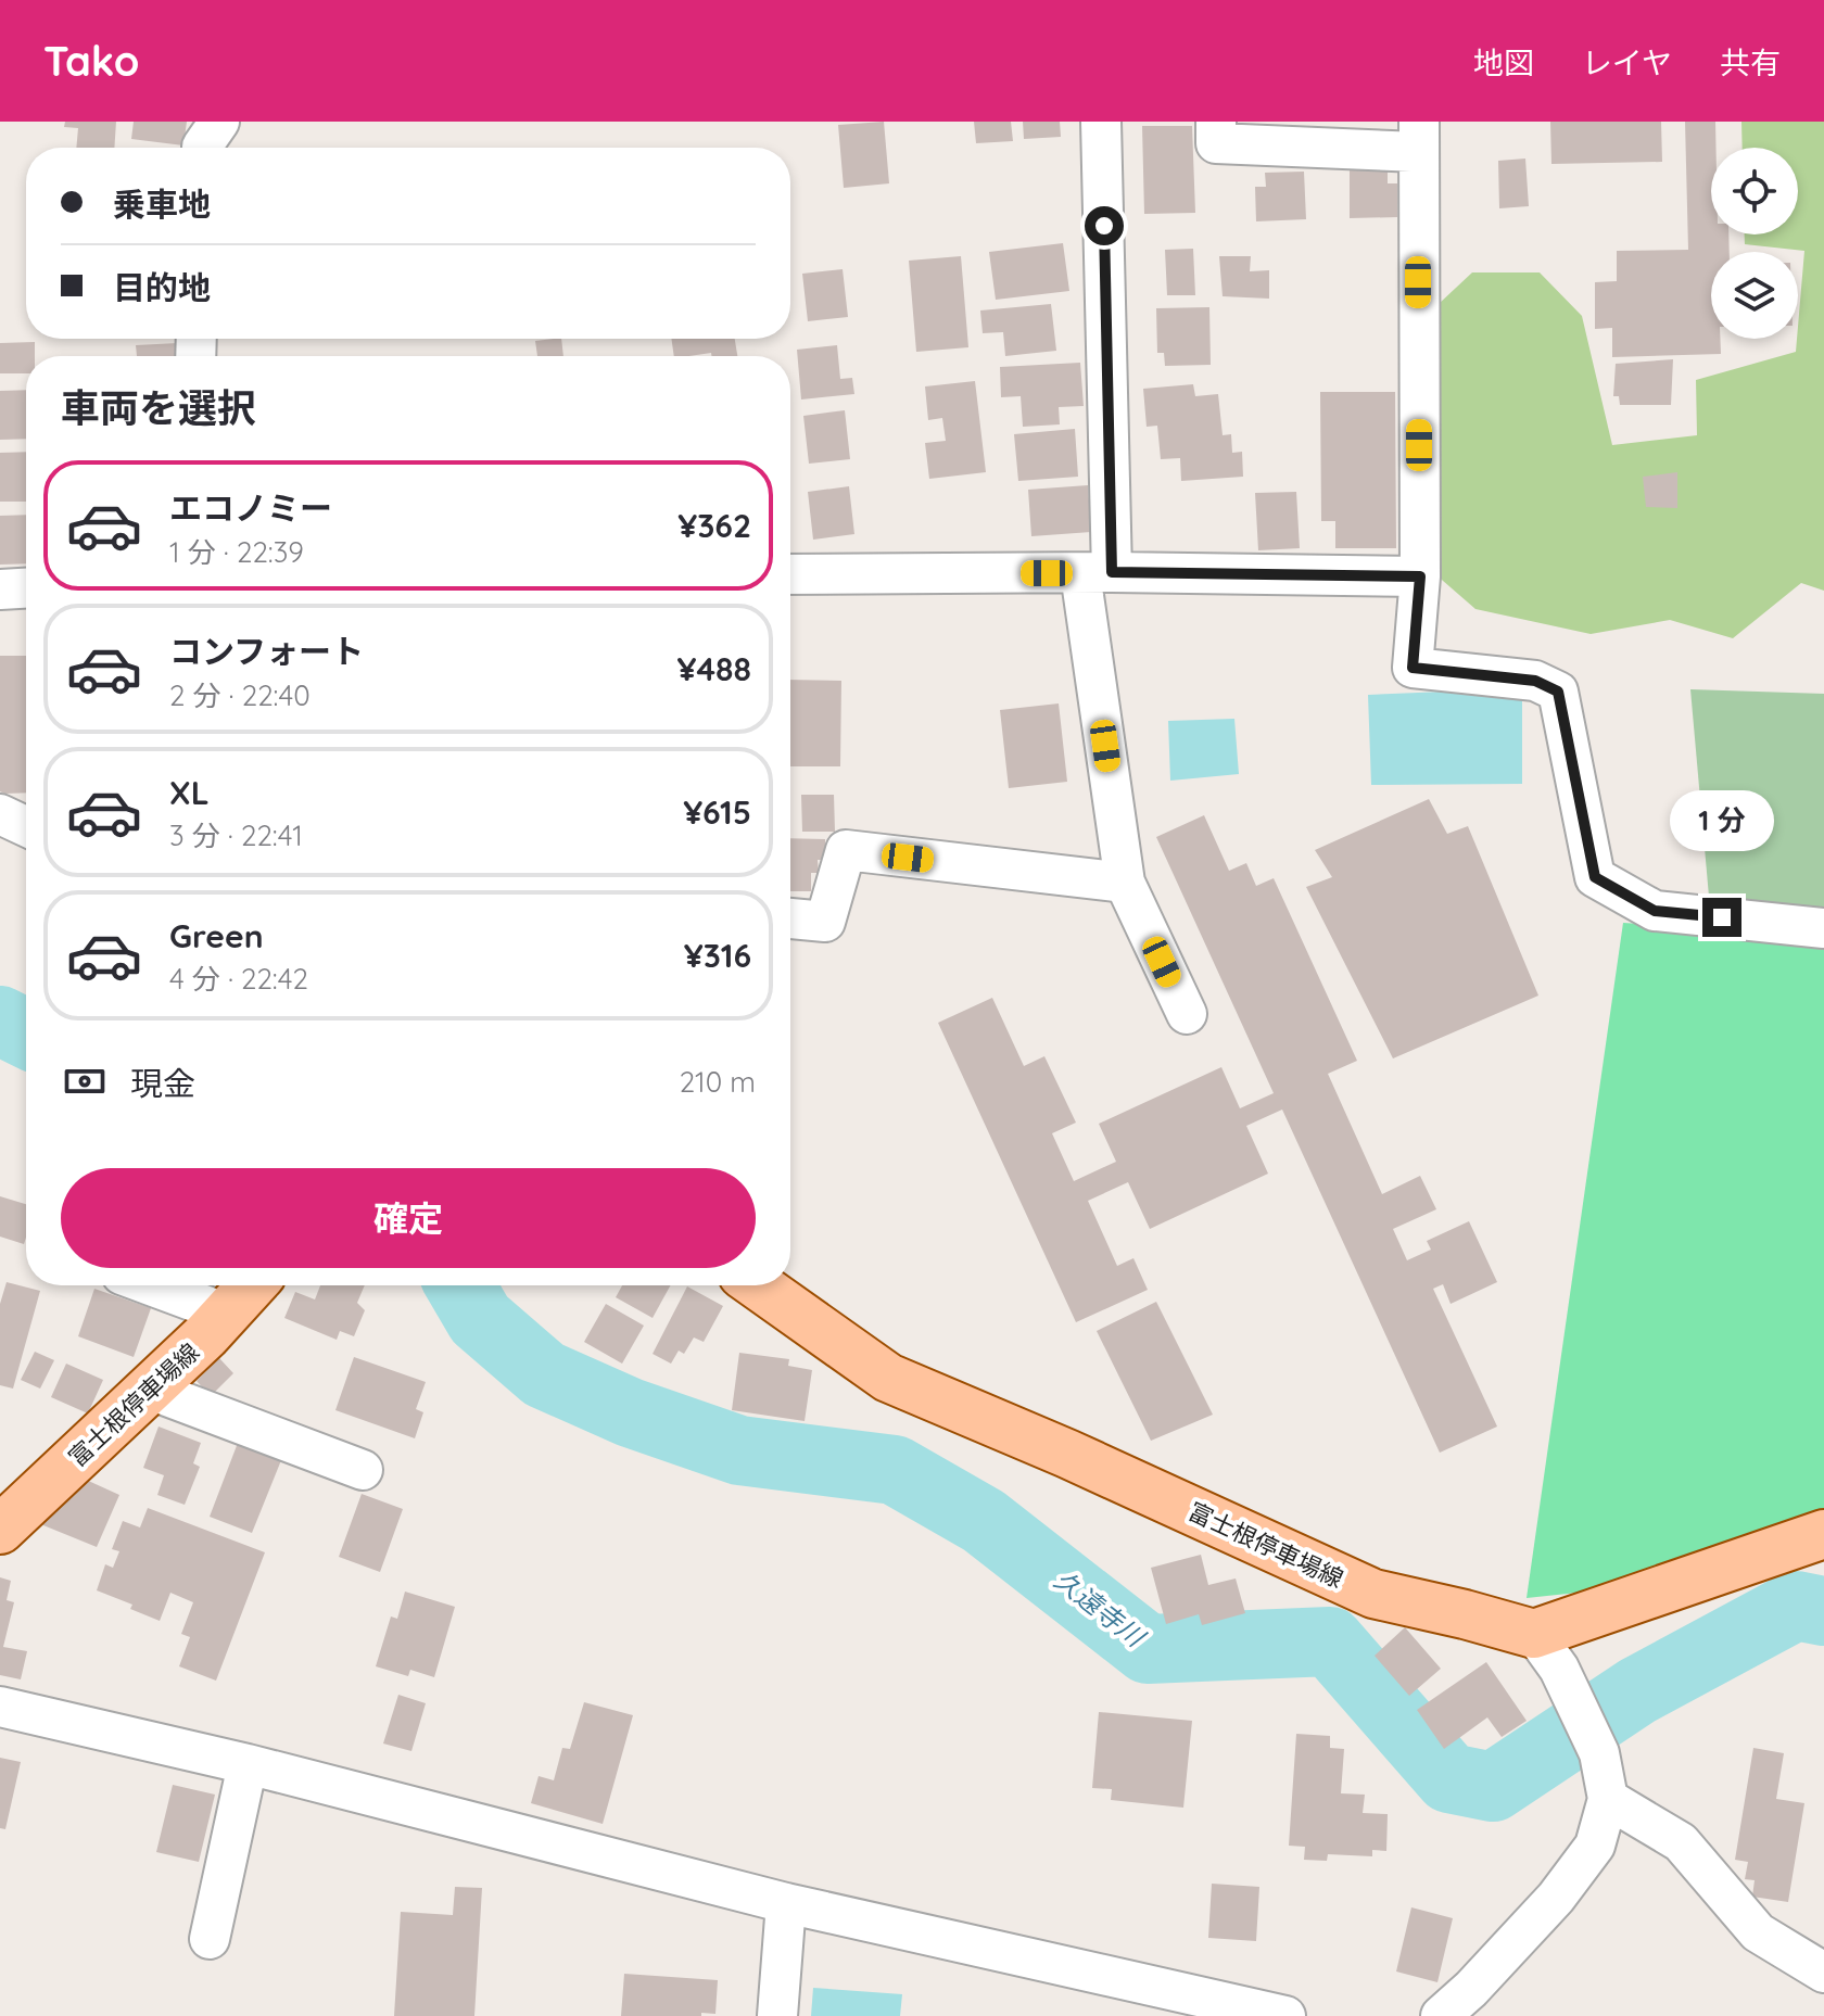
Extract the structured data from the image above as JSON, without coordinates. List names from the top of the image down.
{
  "streets": {
    "main road": ["富士根停車場線"]
  },
  "water": ["久遠寺川"],
  "page": {
    "header": "Tako",
    "nav": ["地図", "レイヤ", "共有"],
    "banner": ["乗車地", "目的地"],
    "heading": "車両を選択",
    "list": [
      {
        "name": "エコノミー",
        "note": "1 分 · 22:39",
        "value": "¥362"
      },
      {
        "name": "コンフォート",
        "note": "2 分 · 22:40",
        "value": "¥488"
      },
      {
        "name": "XL",
        "note": "3 分 · 22:41",
        "value": "¥615"
      },
      {
        "name": "Green",
        "note": "4 分 · 22:42",
        "value": "¥316"
      }
    ],
    "bubble": "1 分",
    "pay": ["現金", "210 m"],
    "buttons": "確定"
  }
}
